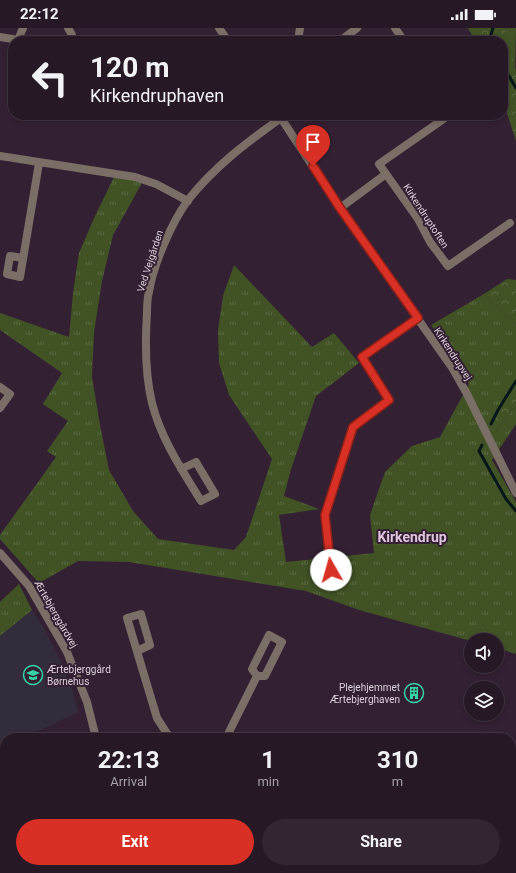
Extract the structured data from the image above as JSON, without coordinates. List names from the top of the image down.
{
  "streets": {
    "street": [
      "Kirkendruptoften",
      "Ved Vejgården",
      "Kirkendrupvej",
      "Ærtebjerggårdvej"
    ]
  },
  "districts": ["Kirkendrup"],
  "places": {
    "school or university": ["Ærtebjerggård Børnehus"],
    "building": ["Plejehjemmet Ærtebjerghaven"]
  },
  "page": {
    "status": "22:12",
    "turn": ["120 m", "Kirkendruphaven"],
    "eta": [
      "22:13",
      "Arrival",
      "1",
      "min",
      "310",
      "m"
    ],
    "buttons": ["Exit", "Share"]
  }
}
